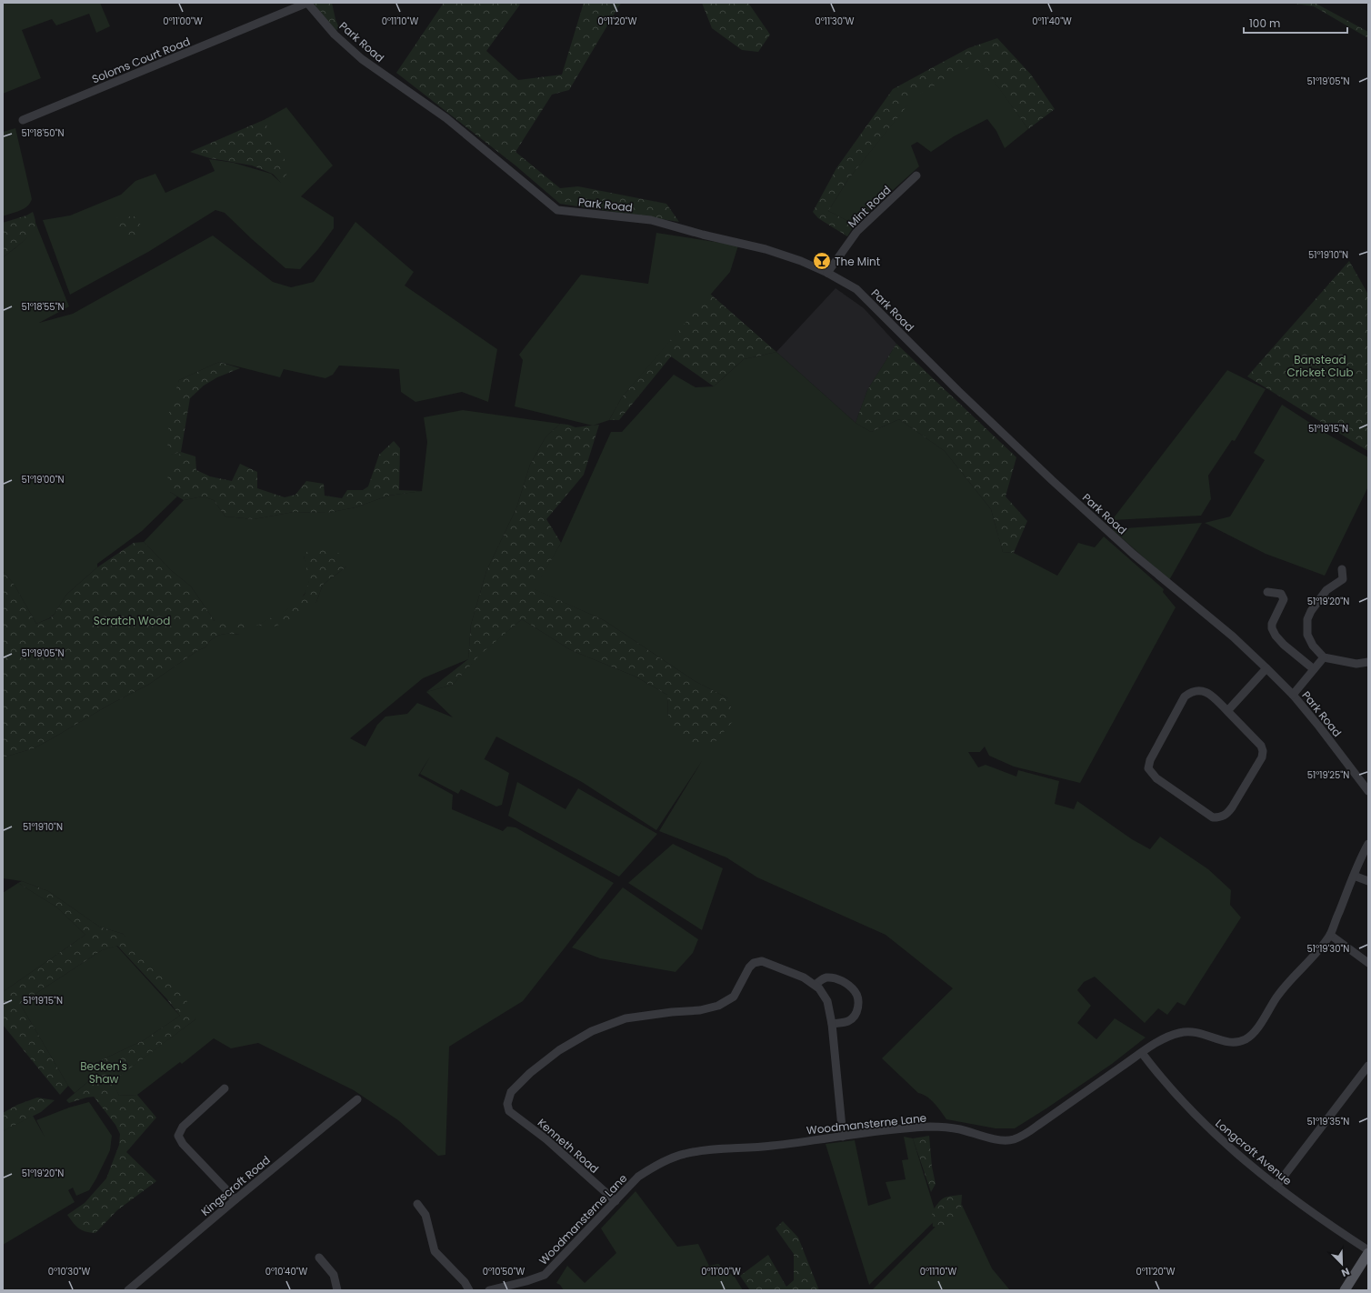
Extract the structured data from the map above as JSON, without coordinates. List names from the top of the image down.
{
  "streets": {
    "street": [
      "Park Road",
      "Soloms Court Road",
      "Mint Road",
      "Woodmansterne Lane",
      "Kenneth Road",
      "Longcroft Avenue",
      "Kingscroft Road"
    ]
  },
  "crossings": [
    ["Park Road", "Soloms Court Road"],
    ["Park Road", "Mint Road"],
    ["Woodmansterne Lane", "Kenneth Road"],
    ["Woodmansterne Lane", "Longcroft Avenue"]
  ],
  "parks": ["Banstead Cricket Club", "Scratch Wood", "Becken's Shaw"],
  "places": {
    "bar": ["The Mint"]
  },
  "scale_bar": "100 m",
  "north": "bottom right",
  "coordinates": [
    "0°11'00\"W",
    "0°11'10\"W",
    "0°11'20\"W",
    "0°11'30\"W",
    "0°11'40\"W",
    "51°19'05\"N",
    "51°18'50\"N",
    "51°19'10\"N",
    "51°18'55\"N",
    "51°19'15\"N",
    "51°19'00\"N",
    "51°19'20\"N",
    "51°19'25\"N",
    "51°19'30\"N",
    "51°19'35\"N",
    "0°10'30\"W",
    "0°10'40\"W",
    "0°10'50\"W"
  ]
}
